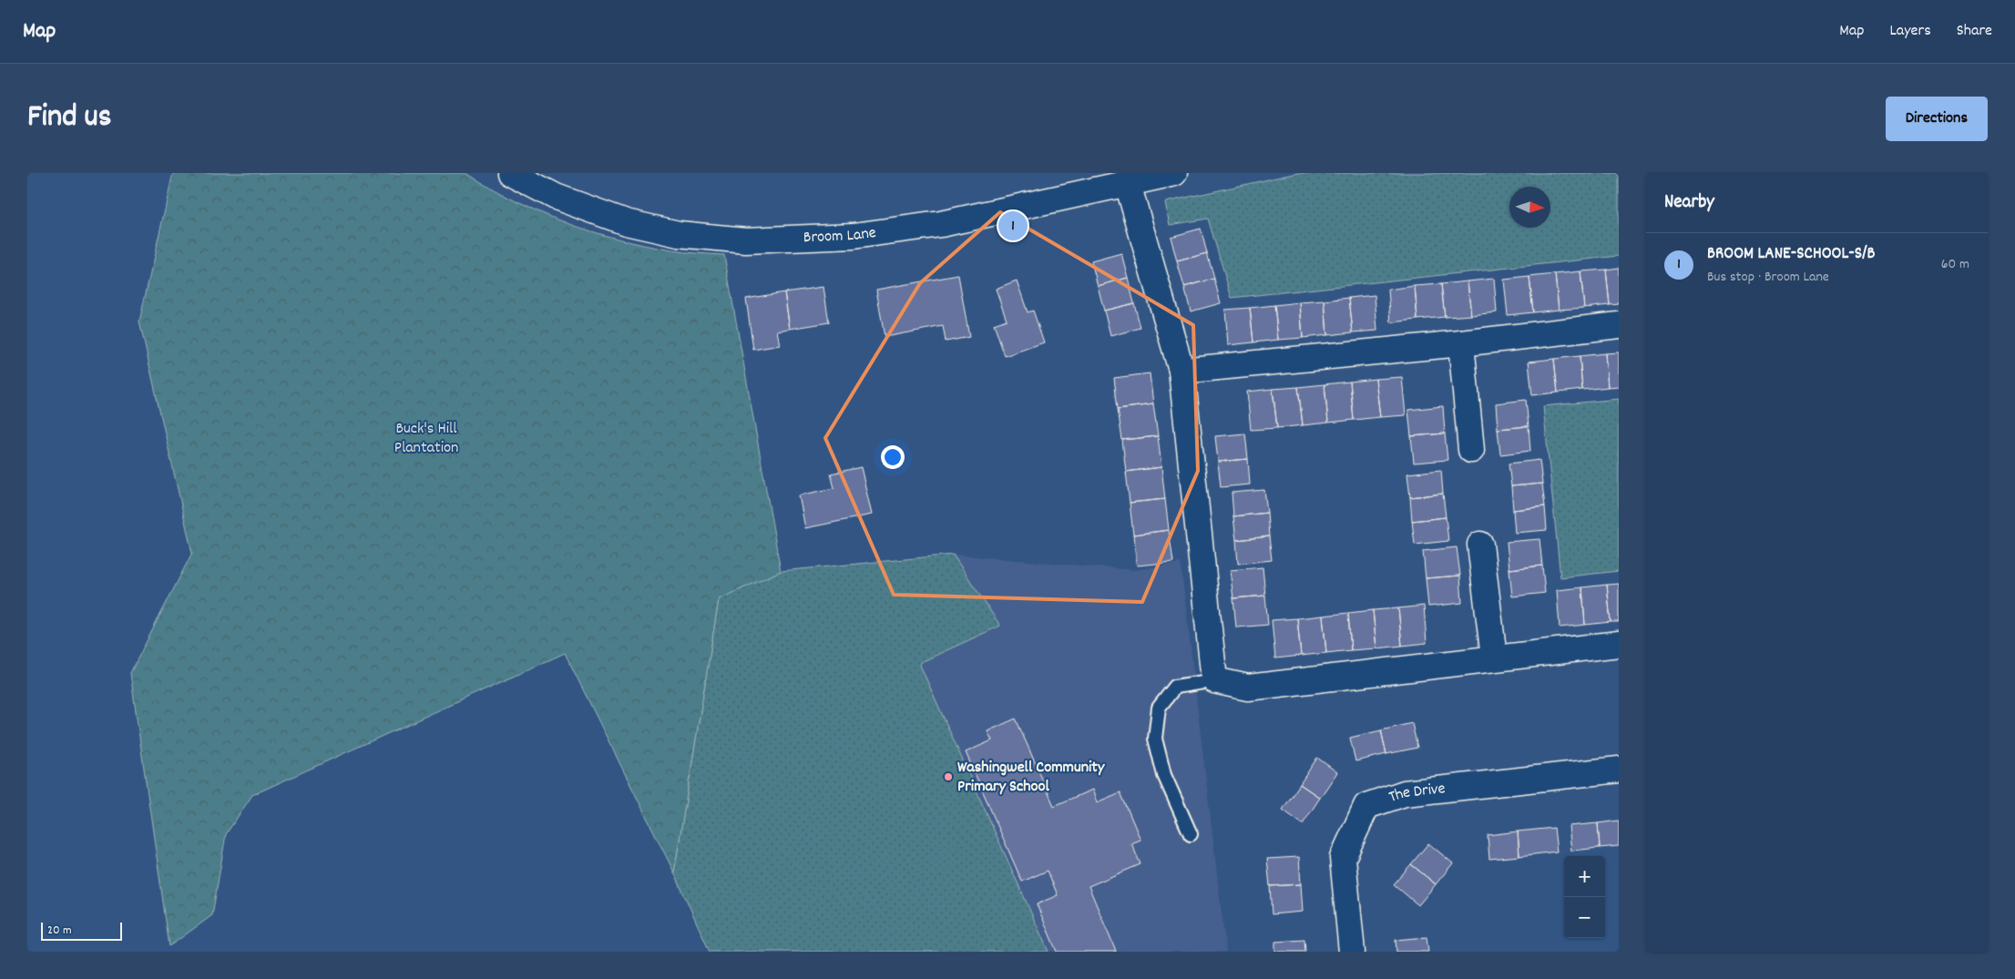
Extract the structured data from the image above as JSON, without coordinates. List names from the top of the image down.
{
  "streets": {
    "street": ["Broom Lane", "The Drive"]
  },
  "parks": ["Buck's Hill Plantation"],
  "places": ["Washingwell Community Primary School"],
  "scale_bar": "20 m",
  "north": "right",
  "page": {
    "header": "Map",
    "nav": ["Map", "Layers", "Share"],
    "title": "Find us",
    "buttons": "Directions",
    "heading": "Nearby",
    "pins": "1",
    "list": [
      {
        "mark": "1",
        "name": "BROOM LANE-SCHOOL-S/B",
        "note": "Bus stop · Broom Lane",
        "value": "60 m"
      }
    ],
    "map_buttons": ["+", "−"],
    "scale": "20 m"
  }
}
